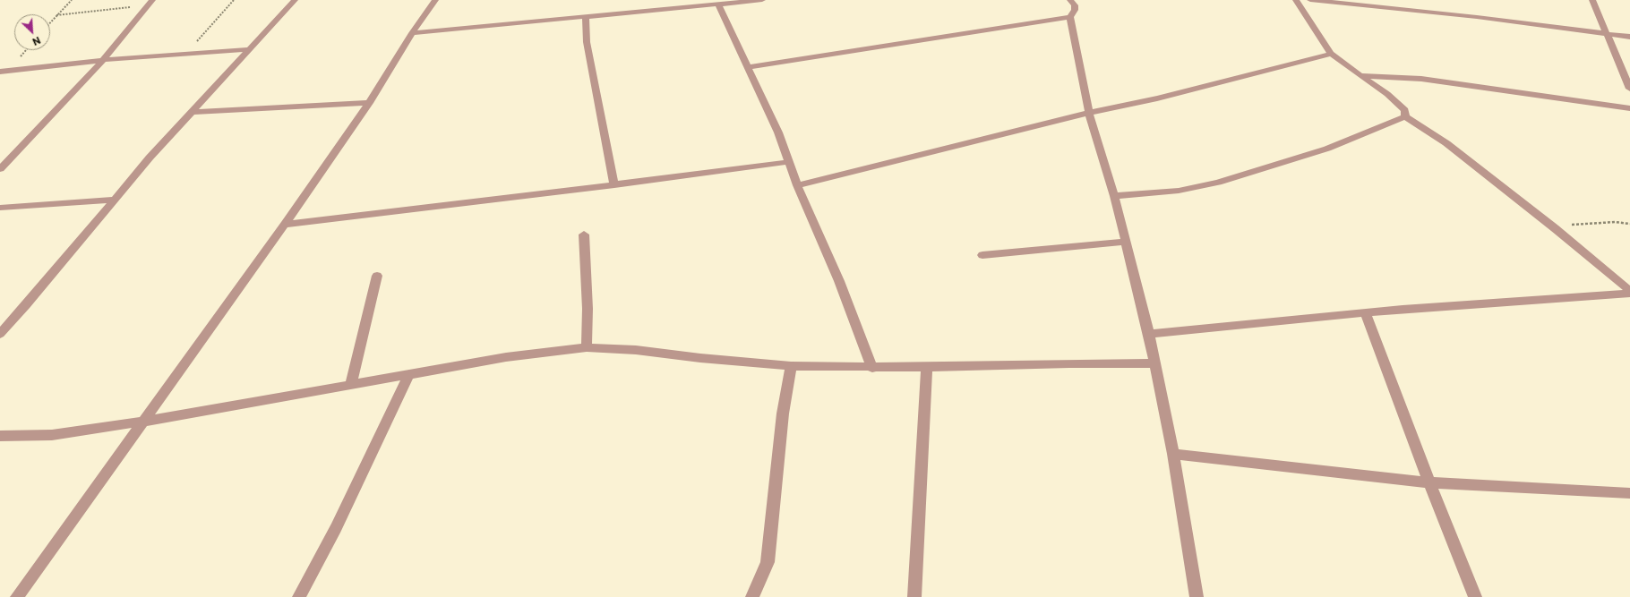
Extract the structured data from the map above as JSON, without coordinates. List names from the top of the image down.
{
  "north": "bottom right"
}
